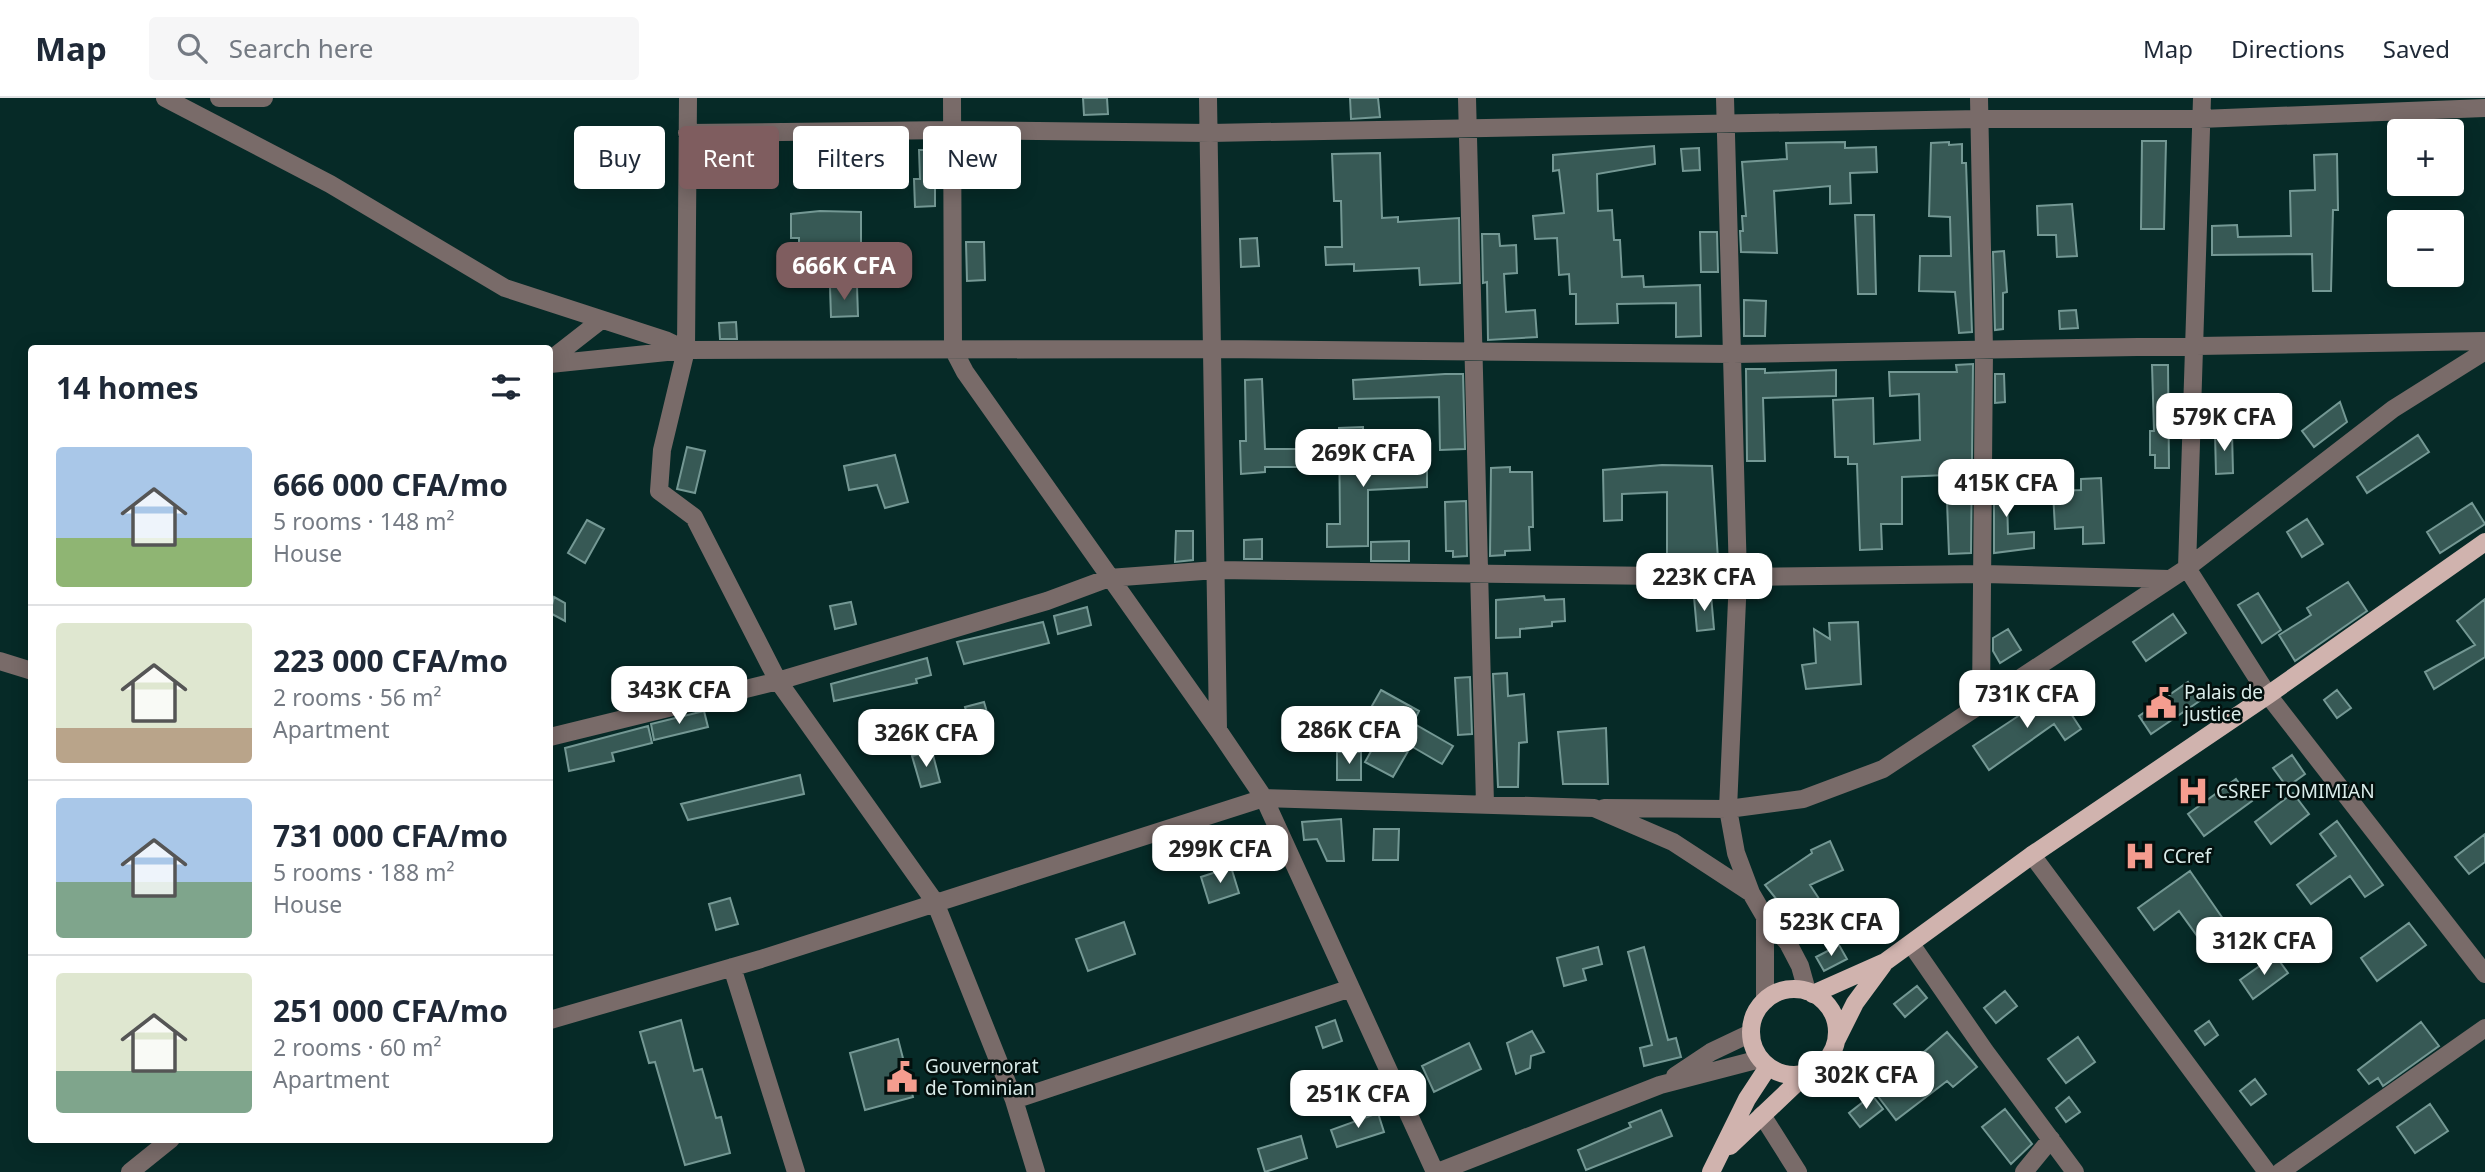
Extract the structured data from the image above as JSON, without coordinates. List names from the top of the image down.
{
  "places": {
    "public building": ["Palais de justice", "Gouvernorat de Tominian"],
    "hospital": ["CSREF TOMIMIAN", "CCref"]
  },
  "page": {
    "header": "Map",
    "search": "Search here",
    "nav": ["Map", "Directions", "Saved"],
    "map_buttons": ["+", "−"],
    "chip": [
      "Buy",
      "Rent",
      "Filters",
      "New"
    ],
    "price": [
      "666K CFA",
      "579K CFA",
      "269K CFA",
      "415K CFA",
      "223K CFA",
      "343K CFA",
      "731K CFA",
      "286K CFA",
      "326K CFA",
      "299K CFA",
      "523K CFA",
      "312K CFA",
      "302K CFA",
      "251K CFA"
    ],
    "heading": "14 homes",
    "list": [
      {
        "name": "666 000 CFA/mo",
        "note": "5 rooms · 148 m² · House"
      },
      {
        "name": "223 000 CFA/mo",
        "note": "2 rooms · 56 m² · Apartment"
      },
      {
        "name": "731 000 CFA/mo",
        "note": "5 rooms · 188 m² · House"
      },
      {
        "name": "251 000 CFA/mo",
        "note": "2 rooms · 60 m² · Apartment"
      }
    ]
  }
}
